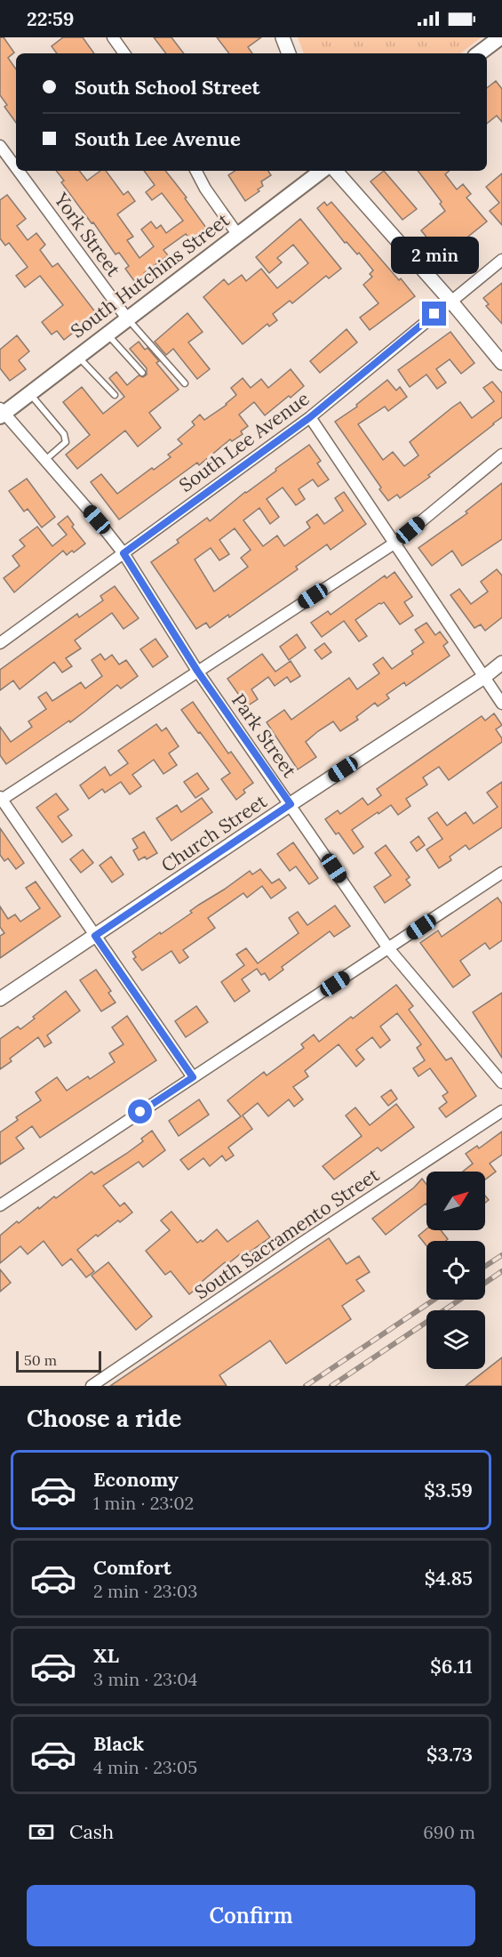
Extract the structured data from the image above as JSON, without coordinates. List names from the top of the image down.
{
  "streets": {
    "main road": ["South Hutchins Street"],
    "street": [
      "York Street",
      "South Lee Avenue",
      "Park Street",
      "Church Street",
      "South Sacramento Street"
    ]
  },
  "crossings": [
    ["York Street", "South Hutchins Street"],
    ["South Hutchins Street", "Park Street"],
    ["South Lee Avenue", "Park Street"],
    ["Park Street", "Church Street"]
  ],
  "scale_bar": "50 m",
  "north": "top right",
  "page": {
    "status": "22:59",
    "banner": ["South School Street", "South Lee Avenue"],
    "bubble": "2 min",
    "scale": "50 m",
    "heading": "Choose a ride",
    "list": [
      {
        "name": "Economy",
        "note": "1 min · 23:02",
        "value": "$3.59"
      },
      {
        "name": "Comfort",
        "note": "2 min · 23:03",
        "value": "$4.85"
      },
      {
        "name": "XL",
        "note": "3 min · 23:04",
        "value": "$6.11"
      },
      {
        "name": "Black",
        "note": "4 min · 23:05",
        "value": "$3.73"
      }
    ],
    "pay": ["Cash", "690 m"],
    "buttons": "Confirm"
  }
}
